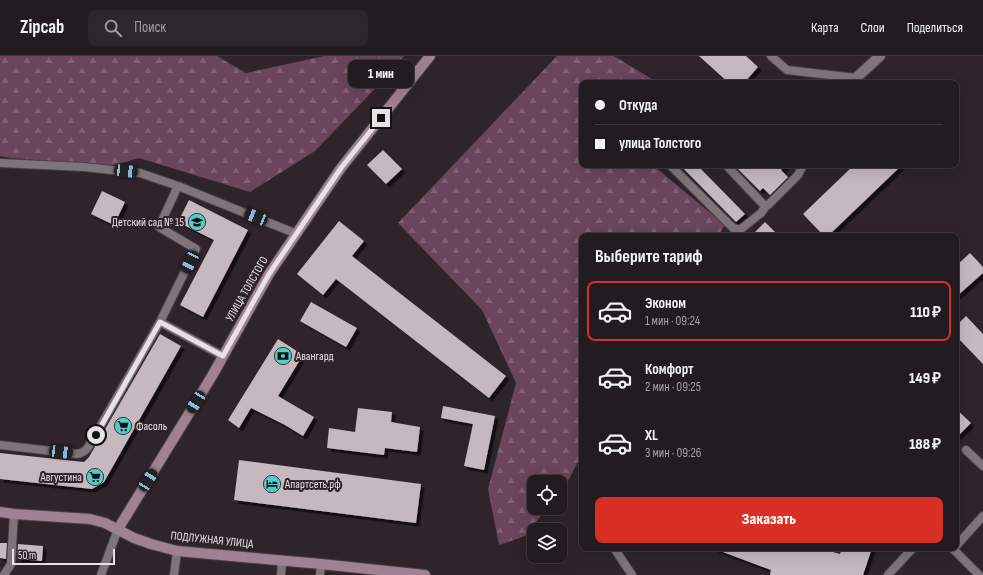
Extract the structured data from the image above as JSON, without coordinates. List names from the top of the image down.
{
  "streets": {
    "street": ["УЛИЦА ТОЛСТОГО", "ПОДЛУЖНАЯ УЛИЦА"]
  },
  "crossings": [
    ["УЛИЦА ТОЛСТОГО", "ПОДЛУЖНАЯ УЛИЦА"]
  ],
  "places": {
    "school or university": ["Детский сад № 15"],
    "bank": ["Авангард"],
    "supermarket": ["Фасоль", "Августина"],
    "hotel": ["Апартсеть.рф"]
  },
  "scale_bar": "50 m",
  "page": {
    "header": "Zipcab",
    "search": "Поиск",
    "nav": ["Карта", "Слои", "Поделиться"],
    "bubble": "1 мин",
    "banner": ["Откуда", "улица Толстого"],
    "heading": "Выберите тариф",
    "list": [
      {
        "name": "Эконом",
        "note": "1 мин · 09:24",
        "value": "110 ₽"
      },
      {
        "name": "Комфорт",
        "note": "2 мин · 09:25",
        "value": "149 ₽"
      },
      {
        "name": "XL",
        "note": "3 мин · 09:26",
        "value": "188 ₽"
      }
    ],
    "buttons": "Заказать",
    "scale": "50 m"
  }
}
